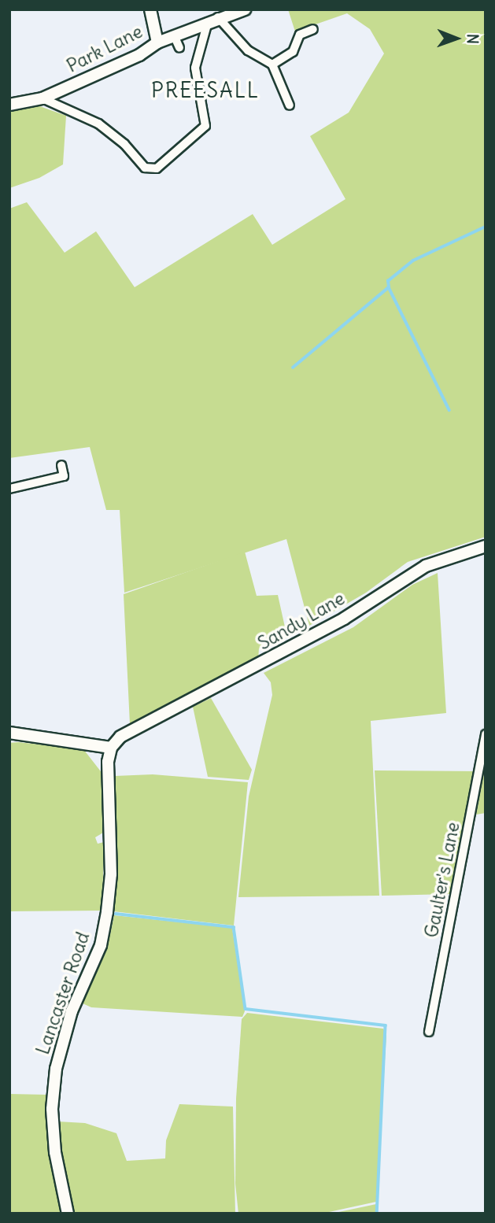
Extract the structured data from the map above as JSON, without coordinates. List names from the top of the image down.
{
  "streets": {
    "main road": ["Park Lane", "Sandy Lane", "Lancaster Road"],
    "street": ["Gaulter's Lane"]
  },
  "crossings": [
    ["Sandy Lane", "Lancaster Road"]
  ],
  "districts": ["PREESALL"],
  "north": "right"
}
